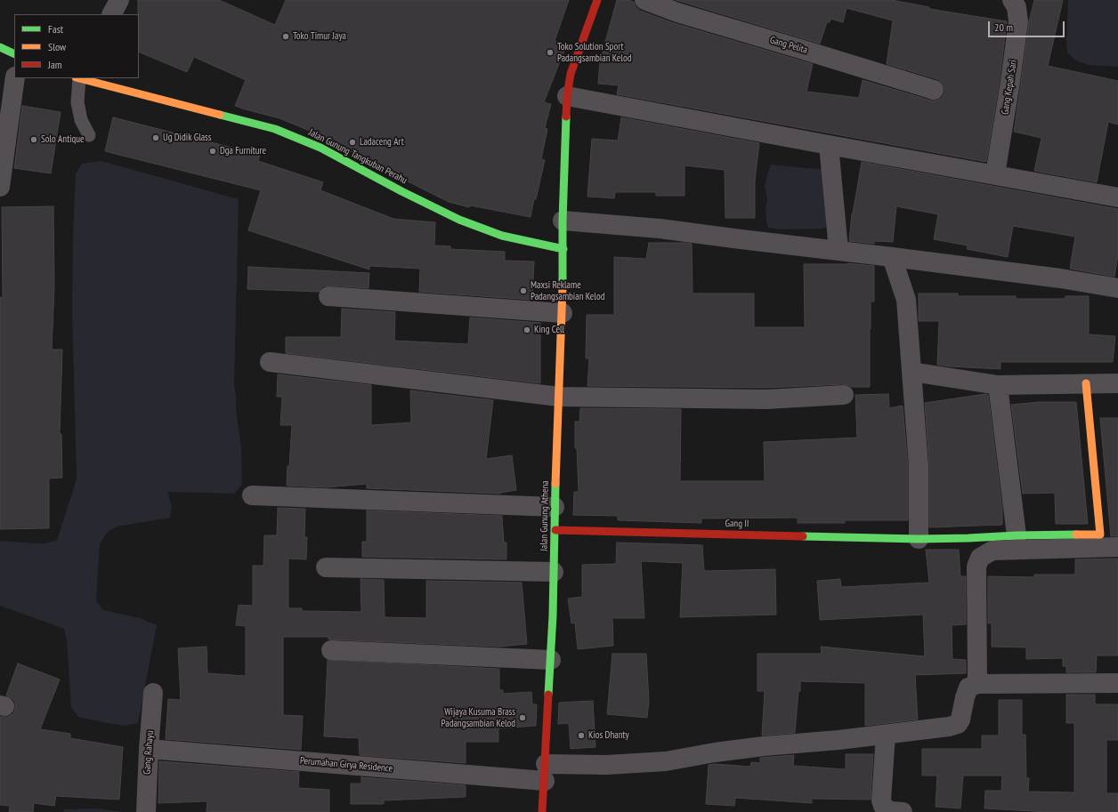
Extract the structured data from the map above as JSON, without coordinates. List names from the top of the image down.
{
  "streets": {
    "street": [
      "Gang Pelita",
      "Gang Kepah Sari",
      "Jalan Gunung Tangkuban Perahu",
      "Jalan Gunung Athena",
      "Gang II",
      "Gang Rahayu",
      "Perumahan Girya Residence"
    ]
  },
  "crossings": [
    ["Jalan Gunung Tangkuban Perahu", "Jalan Gunung Athena"],
    ["Jalan Gunung Athena", "Gang II"],
    ["Jalan Gunung Athena", "Perumahan Girya Residence"],
    ["Gang Rahayu", "Perumahan Girya Residence"]
  ],
  "places": [
    "Toko Timur Jaya",
    "Toko Solution Sport Padangsambian Kelod",
    "Ug Didik Glass",
    "Solo Antique",
    "Ladaceng Art",
    "Dga Furniture",
    "Maxsi Reklame Padangsambian Kelod",
    "King Cell",
    "Wijaya Kusuma Brass Padangsambian Kelod",
    "Kios Dhanty"
  ],
  "legend": ["Fast", "Slow", "Jam"],
  "scale_bar": "20 m"
}
